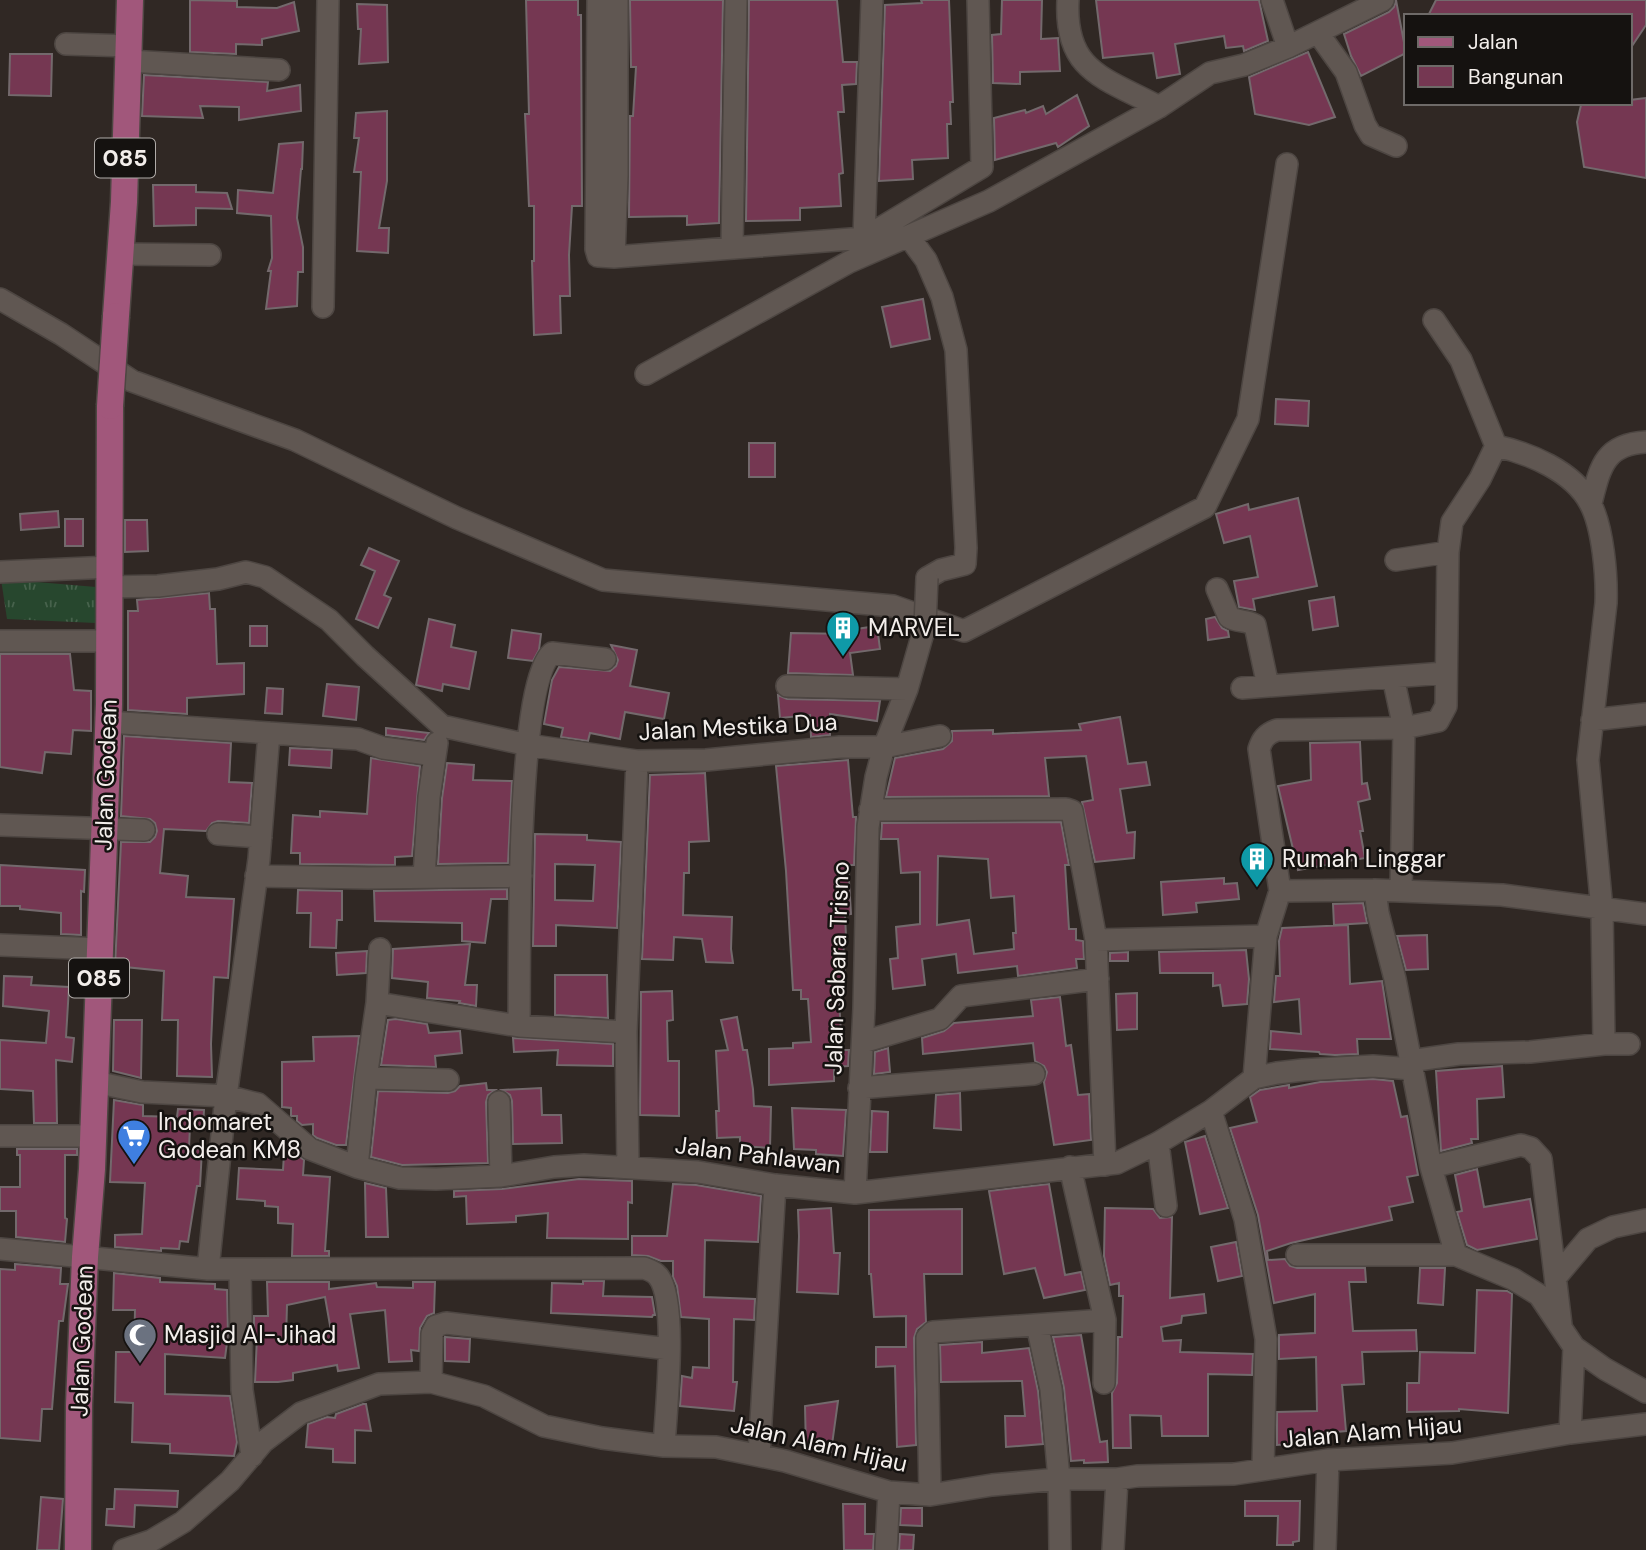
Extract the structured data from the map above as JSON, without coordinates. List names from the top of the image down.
{
  "streets": {
    "main road": ["085", "Jalan Godean"],
    "street": [
      "Jalan Mestika Dua",
      "Jalan Sabara Trisno",
      "Jalan Pahlawan",
      "Jalan Alam Hijau"
    ]
  },
  "crossings": [
    ["Jalan Mestika Dua", "Jalan Godean"],
    ["Jalan Mestika Dua", "Jalan Sabara Trisno"],
    ["Jalan Godean", "Jalan Pahlawan"],
    ["Jalan Sabara Trisno", "Jalan Pahlawan"]
  ],
  "places": {
    "building": ["MARVEL", "Rumah Linggar"],
    "supermarket": ["Indomaret Godean KM8"],
    "mosque": ["Masjid Al-Jihad"]
  },
  "legend": ["Jalan", "Bangunan"]
}
